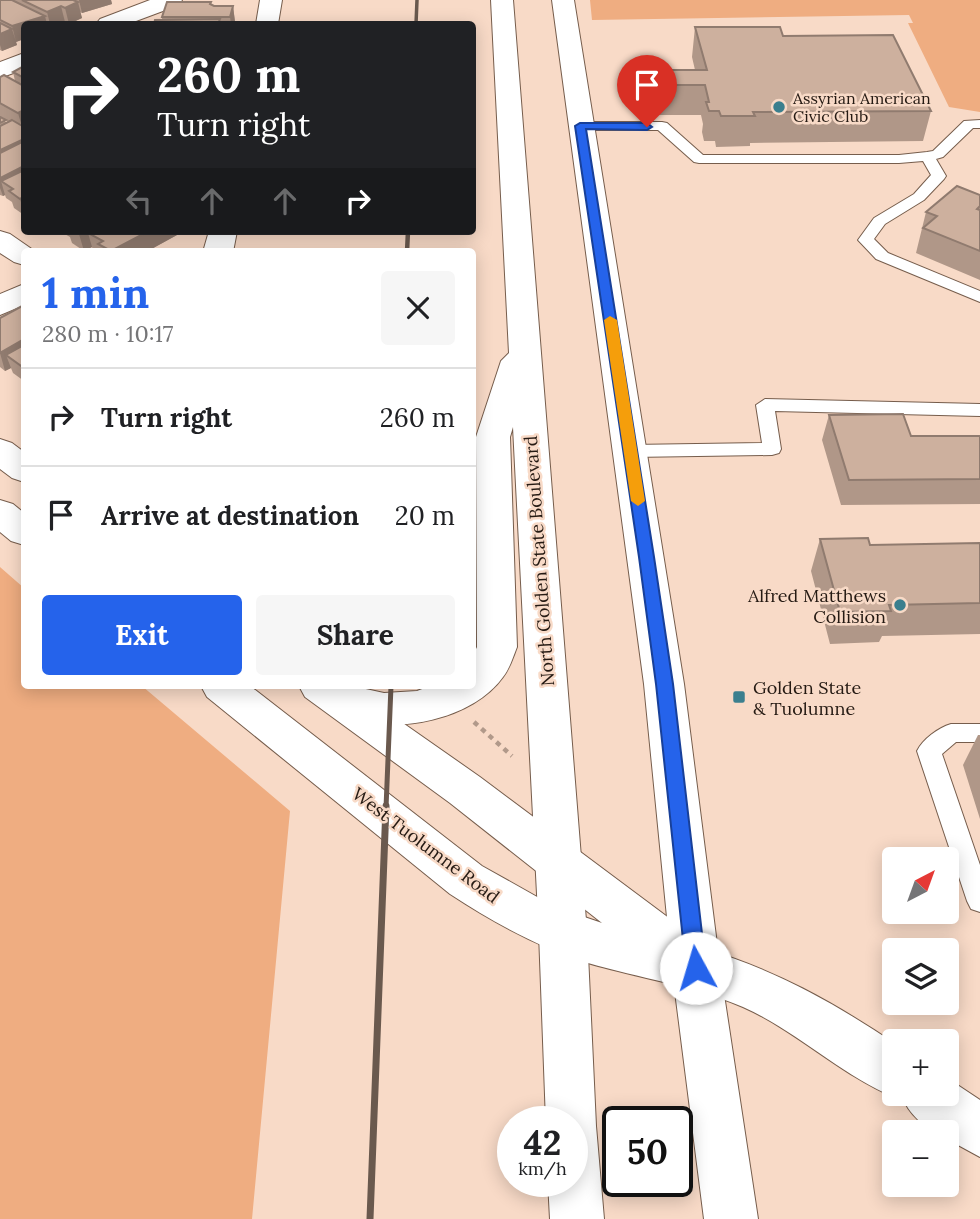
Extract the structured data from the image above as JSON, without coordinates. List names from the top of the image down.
{
  "streets": {
    "main road": ["North Golden State Boulevard", "West Tuolumne Road"]
  },
  "crossings": [
    ["North Golden State Boulevard", "West Tuolumne Road"]
  ],
  "places": {
    "other": ["Assyrian American Civic Club", "Alfred Matthews Collision"],
    "transit": ["Golden State & Tuolumne"]
  },
  "north": "top right",
  "page": {
    "turn": ["260 m", "Turn right"],
    "heading": ["1 min", "280 m · 10:17"],
    "list": [
      {
        "name": "Turn right",
        "value": "260 m"
      },
      {
        "name": "Arrive at destination",
        "value": "20 m"
      }
    ],
    "buttons": ["Exit", "Share"],
    "map_buttons": ["+", "−"],
    "speed": "42 km/h",
    "limit": "50"
  }
}
